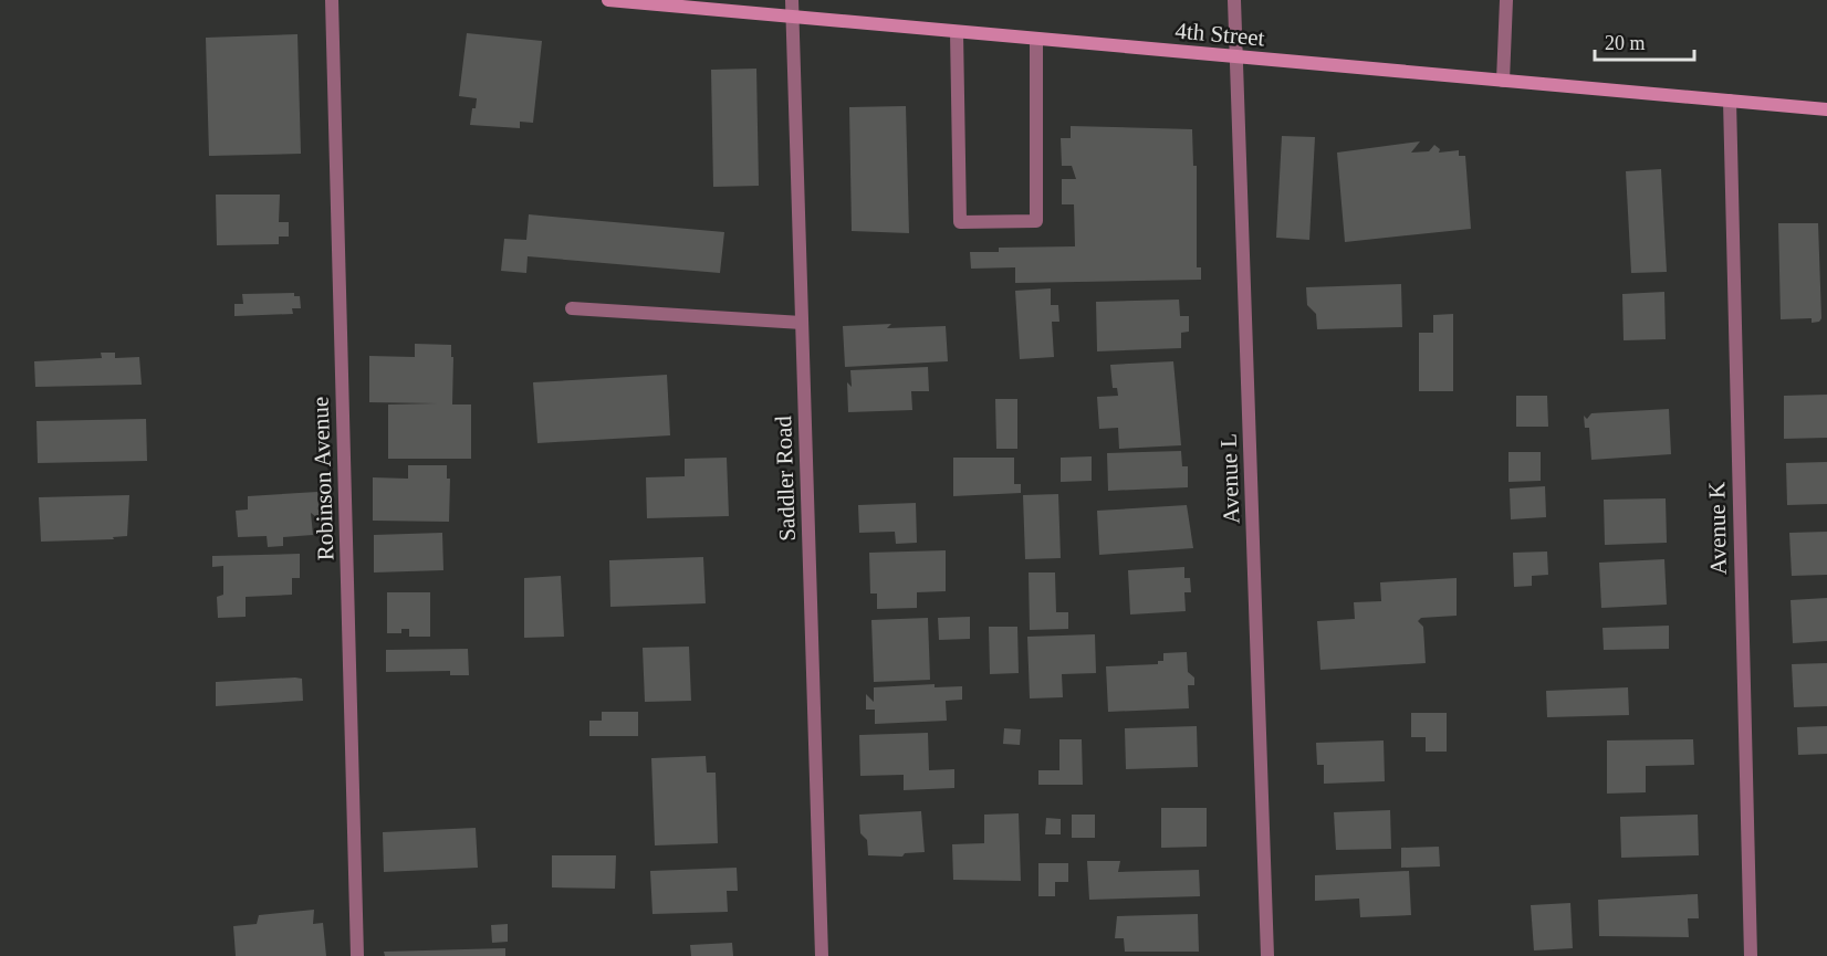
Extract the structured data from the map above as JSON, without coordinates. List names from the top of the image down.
{
  "streets": {
    "main road": ["4th Street"],
    "street": [
      "Robinson Avenue",
      "Saddler Road",
      "Avenue L",
      "Avenue K"
    ]
  },
  "crossings": [
    ["4th Street", "Saddler Road"],
    ["4th Street", "Avenue L"],
    ["4th Street", "Avenue K"]
  ],
  "scale_bar": "20 m"
}
